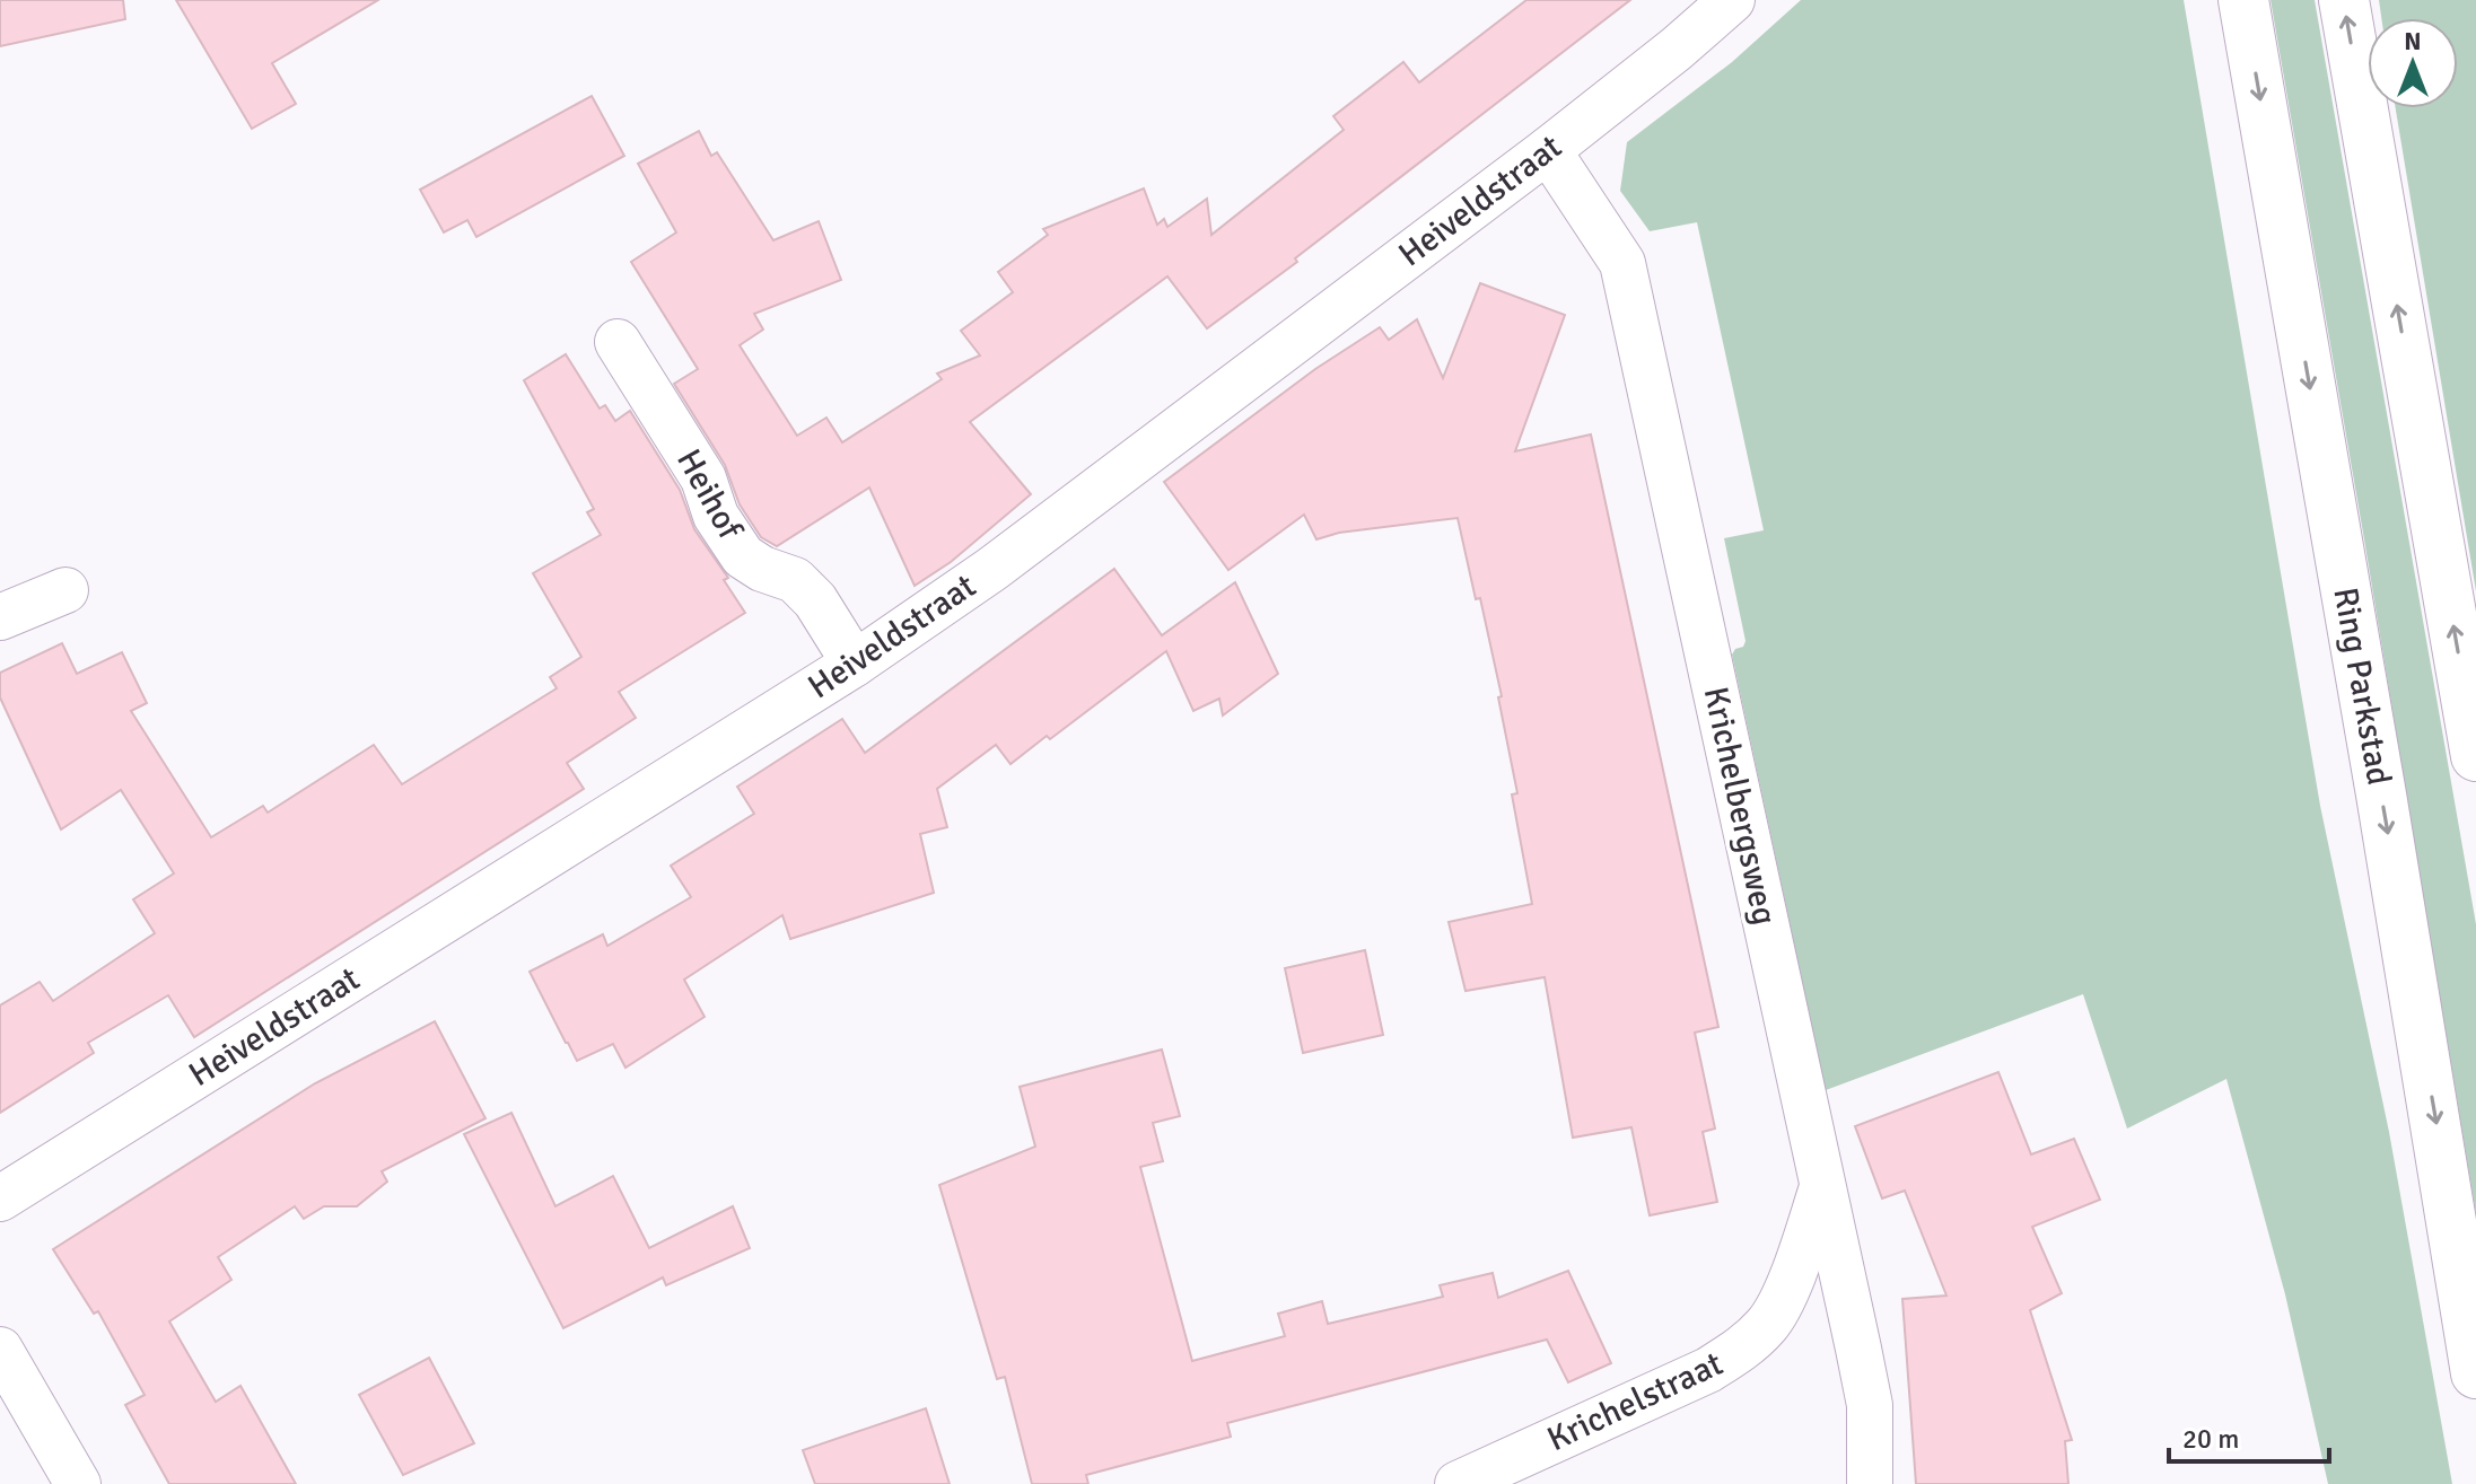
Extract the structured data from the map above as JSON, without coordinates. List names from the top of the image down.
{
  "streets": {
    "highway": ["Ring Parkstad"],
    "street": [
      "Heiveldstraat",
      "Heihof",
      "Krichelbergsweg",
      "Krichelstraat"
    ]
  },
  "crossings": [
    ["Heiveldstraat", "Heihof"],
    ["Heiveldstraat", "Krichelbergsweg"],
    ["Krichelbergsweg", "Krichelstraat"]
  ],
  "scale_bar": "20 m",
  "north": "top"
}
